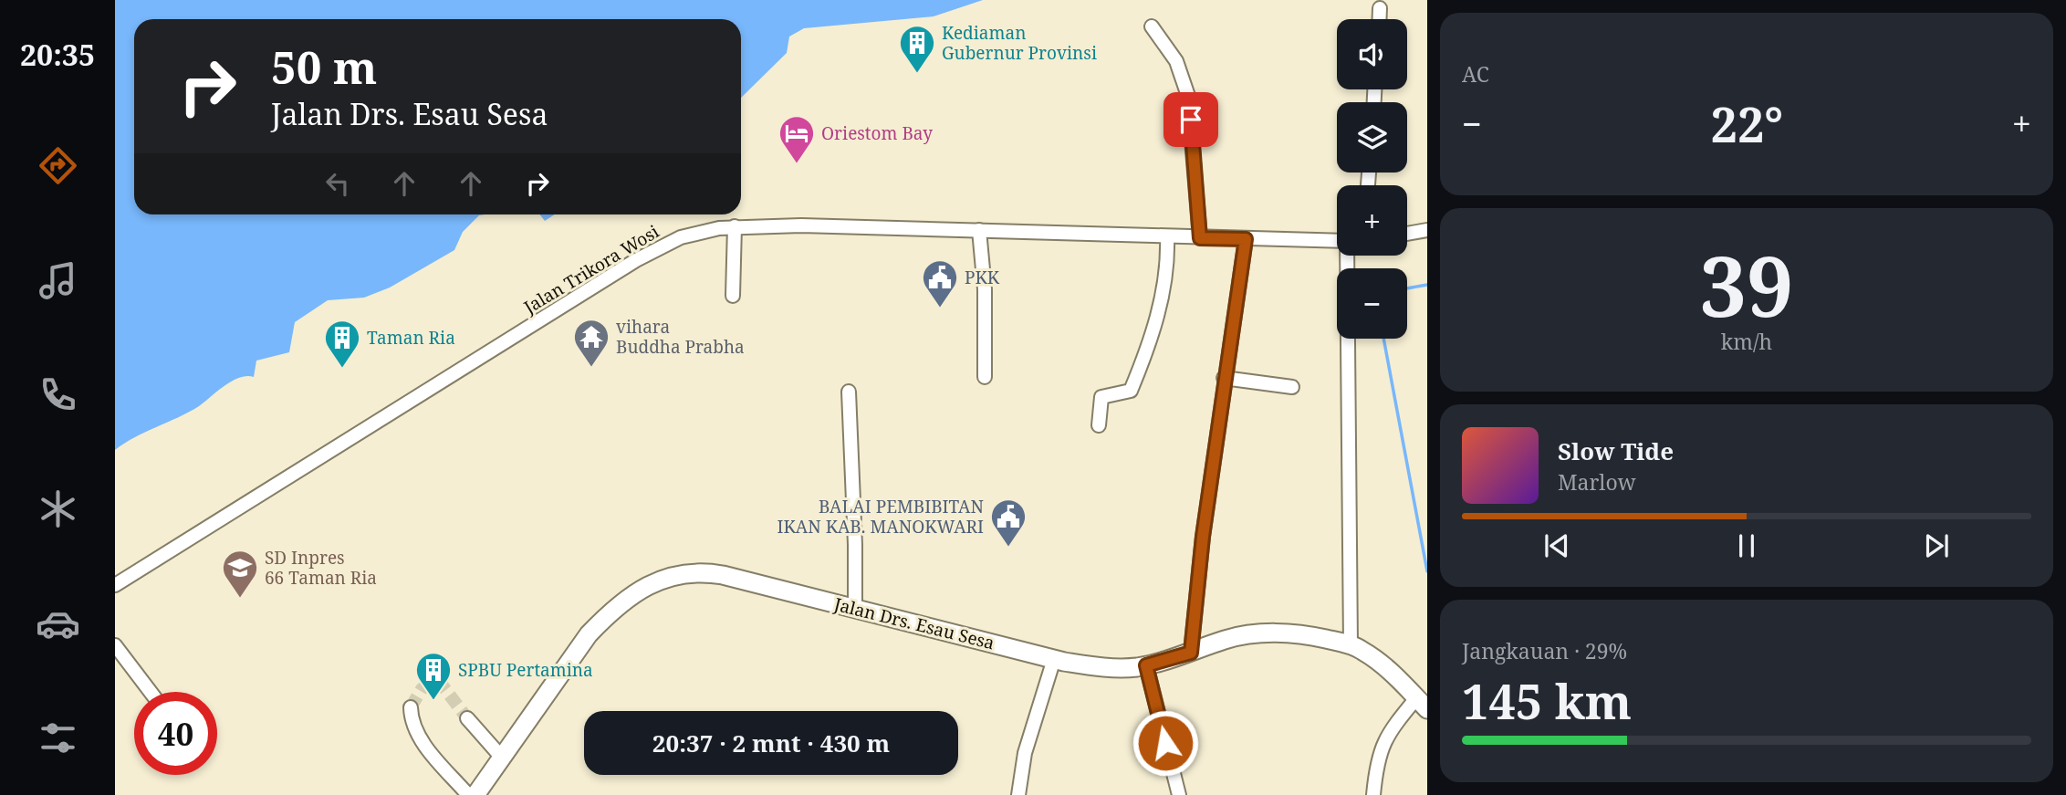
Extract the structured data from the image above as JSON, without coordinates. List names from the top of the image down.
{
  "streets": {
    "highway": ["Jalan Drs. Esau Sesa"],
    "street": ["Jalan Trikora Wosi"]
  },
  "places": {
    "building": ["Kediaman Gubernur Provinsi", "Taman Ria", "SPBU Pertamina"],
    "hotel": ["Oriestom Bay"],
    "public building": ["PKK", "BALAI PEMBIBITAN IKAN KAB. MANOKWARI"],
    "temple": ["vihara Buddha Prabha"],
    "school or university": ["SD Inpres 66 Taman Ria"]
  },
  "page": {
    "tabs": "20:35",
    "tile": [
      "AC",
      ["39", "km/h"],
      ["Jangkauan · 29%", "145 km"]
    ],
    "map_buttons": ["+", "−"],
    "turn": ["50 m", "Jalan Drs. Esau Sesa"],
    "heat": ["−", "22°", "+"],
    "song": ["Slow Tide", "Marlow"],
    "limit": "40",
    "trip": "20:37 · 2 mnt · 430 m"
  }
}
